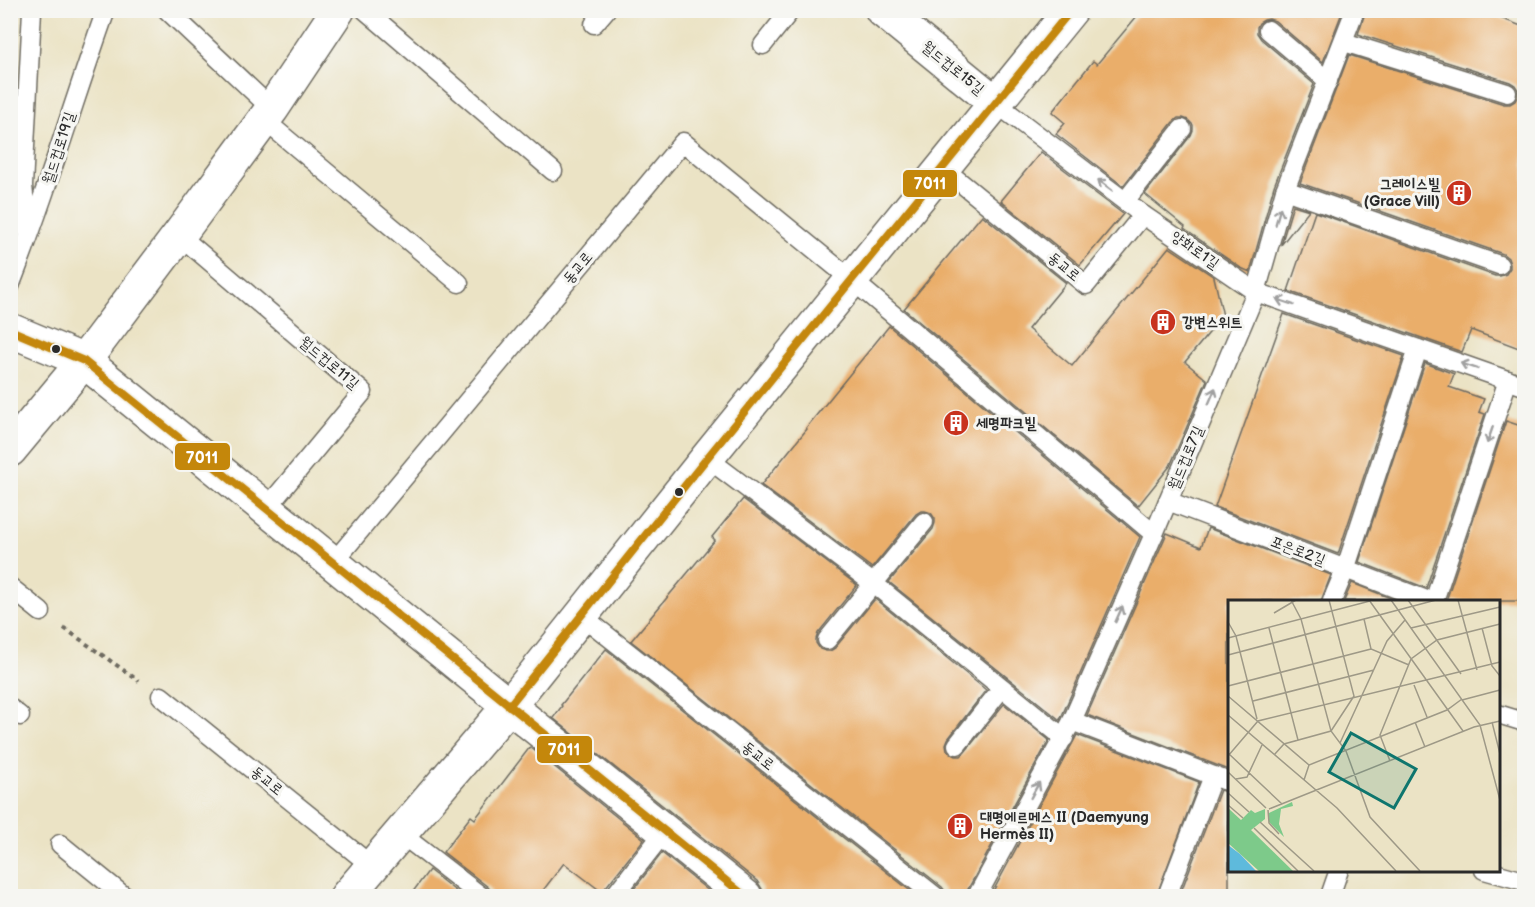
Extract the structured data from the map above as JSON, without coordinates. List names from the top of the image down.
{
  "streets": {
    "street": ["월드컵로15길"],
    "lane": [
      "월드컵로19길",
      "양화로1길",
      "동교로",
      "월드컵로11길",
      "월드컵로7길",
      "포은로2길"
    ]
  },
  "crossings": [
    ["월드컵로15길", "양화로1길"],
    ["양화로1길", "동교로"],
    ["양화로1길", "월드컵로7길"],
    ["동교로", "월드컵로7길"],
    ["월드컵로7길", "포은로2길"]
  ],
  "one_way": ["월드컵로7길"],
  "places": {
    "building": [
      "그레이스빌 (Grace Vill)",
      "강변스위트",
      "세명파크빌",
      "대명에르메스 II (Daemyung Hermès II)"
    ]
  },
  "lines": ["transit line 7011"]
}
